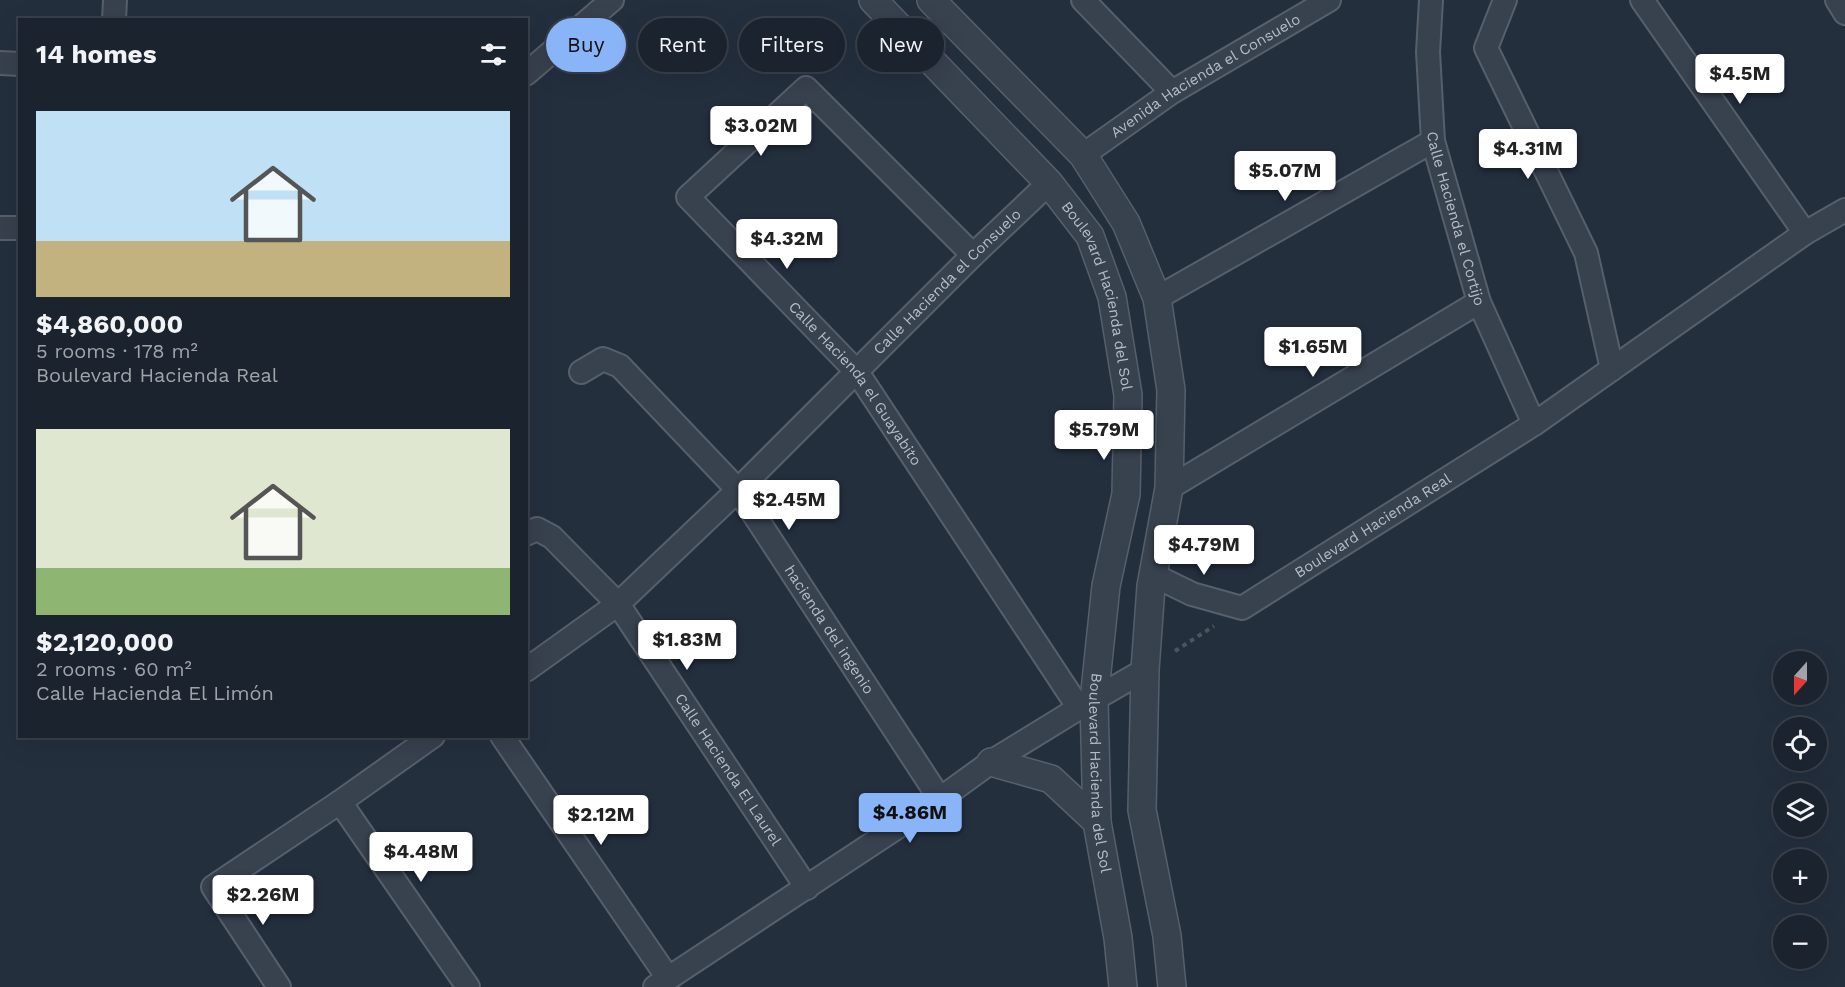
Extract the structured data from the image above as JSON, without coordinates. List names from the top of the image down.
{
  "streets": {
    "street": [
      "Avenida Hacienda el Consuelo",
      "Calle Hacienda el Cortijo",
      "Calle Hacienda el Consuelo",
      "Boulevard Hacienda del Sol",
      "Calle Hacienda el Guayabito",
      "Boulevard Hacienda Real",
      "hacienda del ingenio",
      "Calle Hacienda El Laurel"
    ]
  },
  "crossings": [
    ["Calle Hacienda el Cortijo", "Boulevard Hacienda Real"],
    ["Calle Hacienda el Consuelo", "Boulevard Hacienda del Sol"],
    ["Calle Hacienda el Consuelo", "Calle Hacienda el Guayabito"],
    ["Calle Hacienda el Consuelo", "hacienda del ingenio"],
    ["Calle Hacienda el Consuelo", "Calle Hacienda El Laurel"],
    ["Boulevard Hacienda del Sol", "Calle Hacienda el Guayabito"]
  ],
  "north": "bottom",
  "page": {
    "chip": [
      "Buy",
      "Rent",
      "Filters",
      "New"
    ],
    "heading": "14 homes",
    "price": [
      "$4.5M",
      "$3.02M",
      "$4.31M",
      "$5.07M",
      "$4.32M",
      "$1.65M",
      "$5.79M",
      "$2.45M",
      "$4.79M",
      "$1.83M",
      "$4.86M",
      "$2.12M",
      "$4.48M",
      "$2.26M"
    ],
    "list": [
      {
        "name": "$4,860,000",
        "note": "5 rooms · 178 m² · Boulevard Hacienda Real"
      },
      {
        "name": "$2,120,000",
        "note": "2 rooms · 60 m² · Calle Hacienda El Limón"
      }
    ],
    "map_buttons": ["+", "−"]
  }
}
